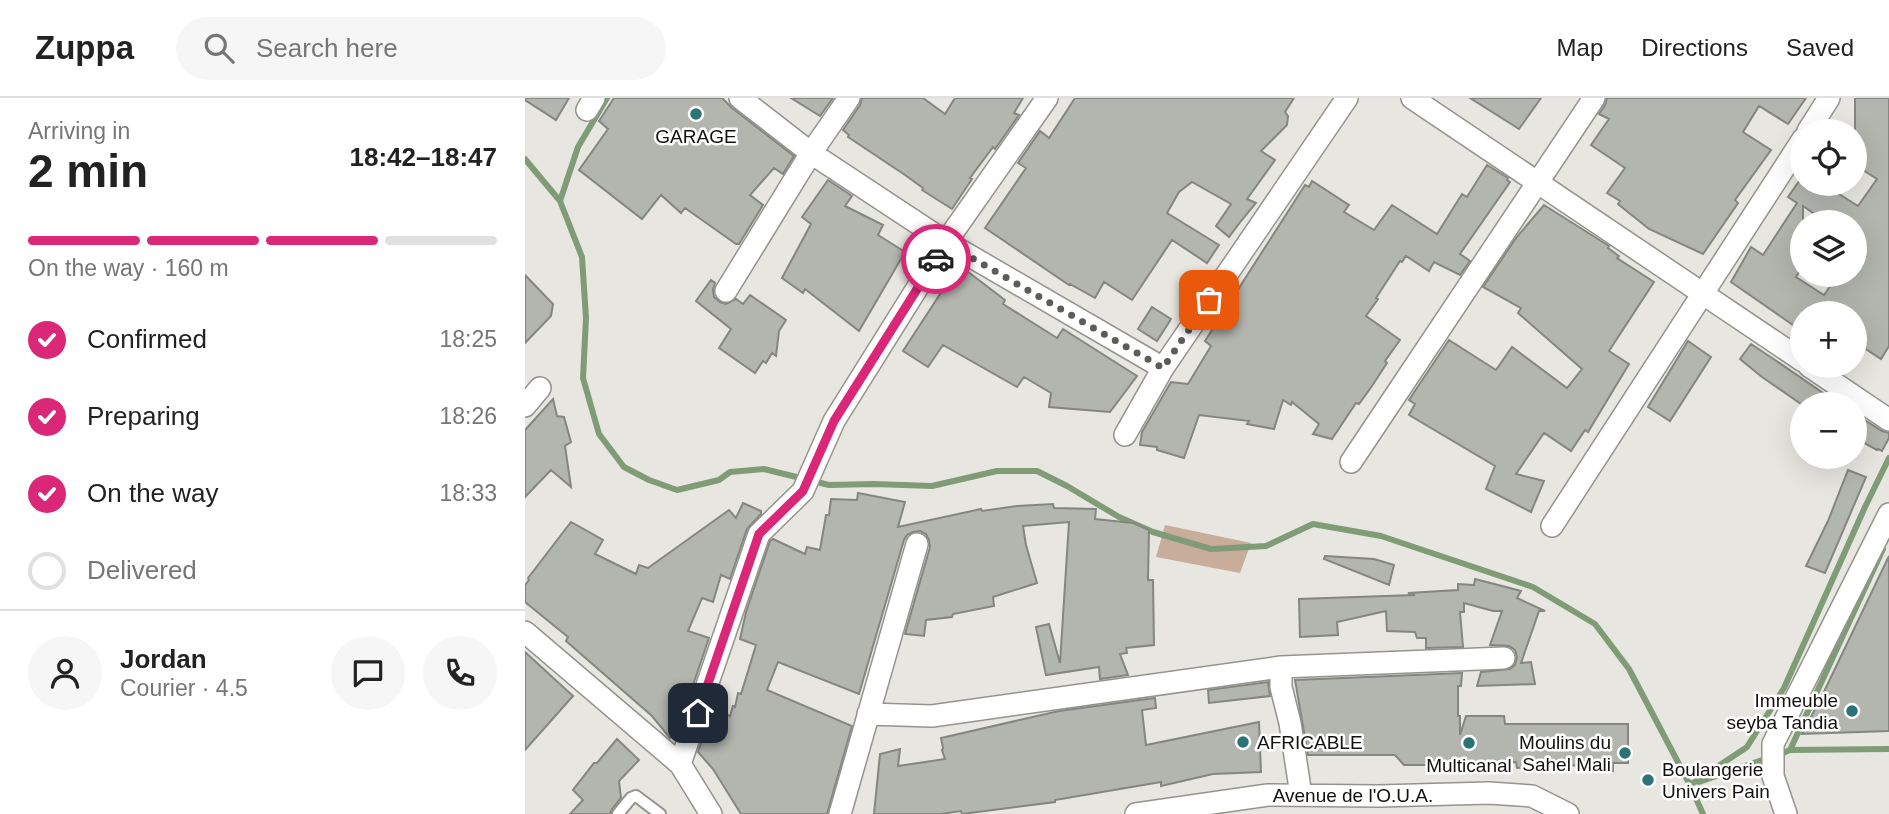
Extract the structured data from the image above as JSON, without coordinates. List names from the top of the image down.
{
  "streets": {
    "street": ["Avenue de l'O.U.A."]
  },
  "places": [
    "GARAGE",
    "Immeuble seyba Tandia",
    "AFRICABLE",
    "Multicanal",
    "Moulins du Sahel Mali",
    "Boulangerie Univers Pain"
  ],
  "page": {
    "header": "Zuppa",
    "search": "Search here",
    "nav": ["Map", "Directions", "Saved"],
    "heading": ["2 min", "Arriving in", "18:42–18:47"],
    "panel": ["Jordan", "Courier · 4.5"],
    "map_buttons": ["+", "−"],
    "bar": "On the way · 160 m",
    "list": [
      ["Confirmed", "18:25"],
      ["Preparing", "18:26"],
      ["On the way", "18:33"],
      "Delivered"
    ]
  }
}
